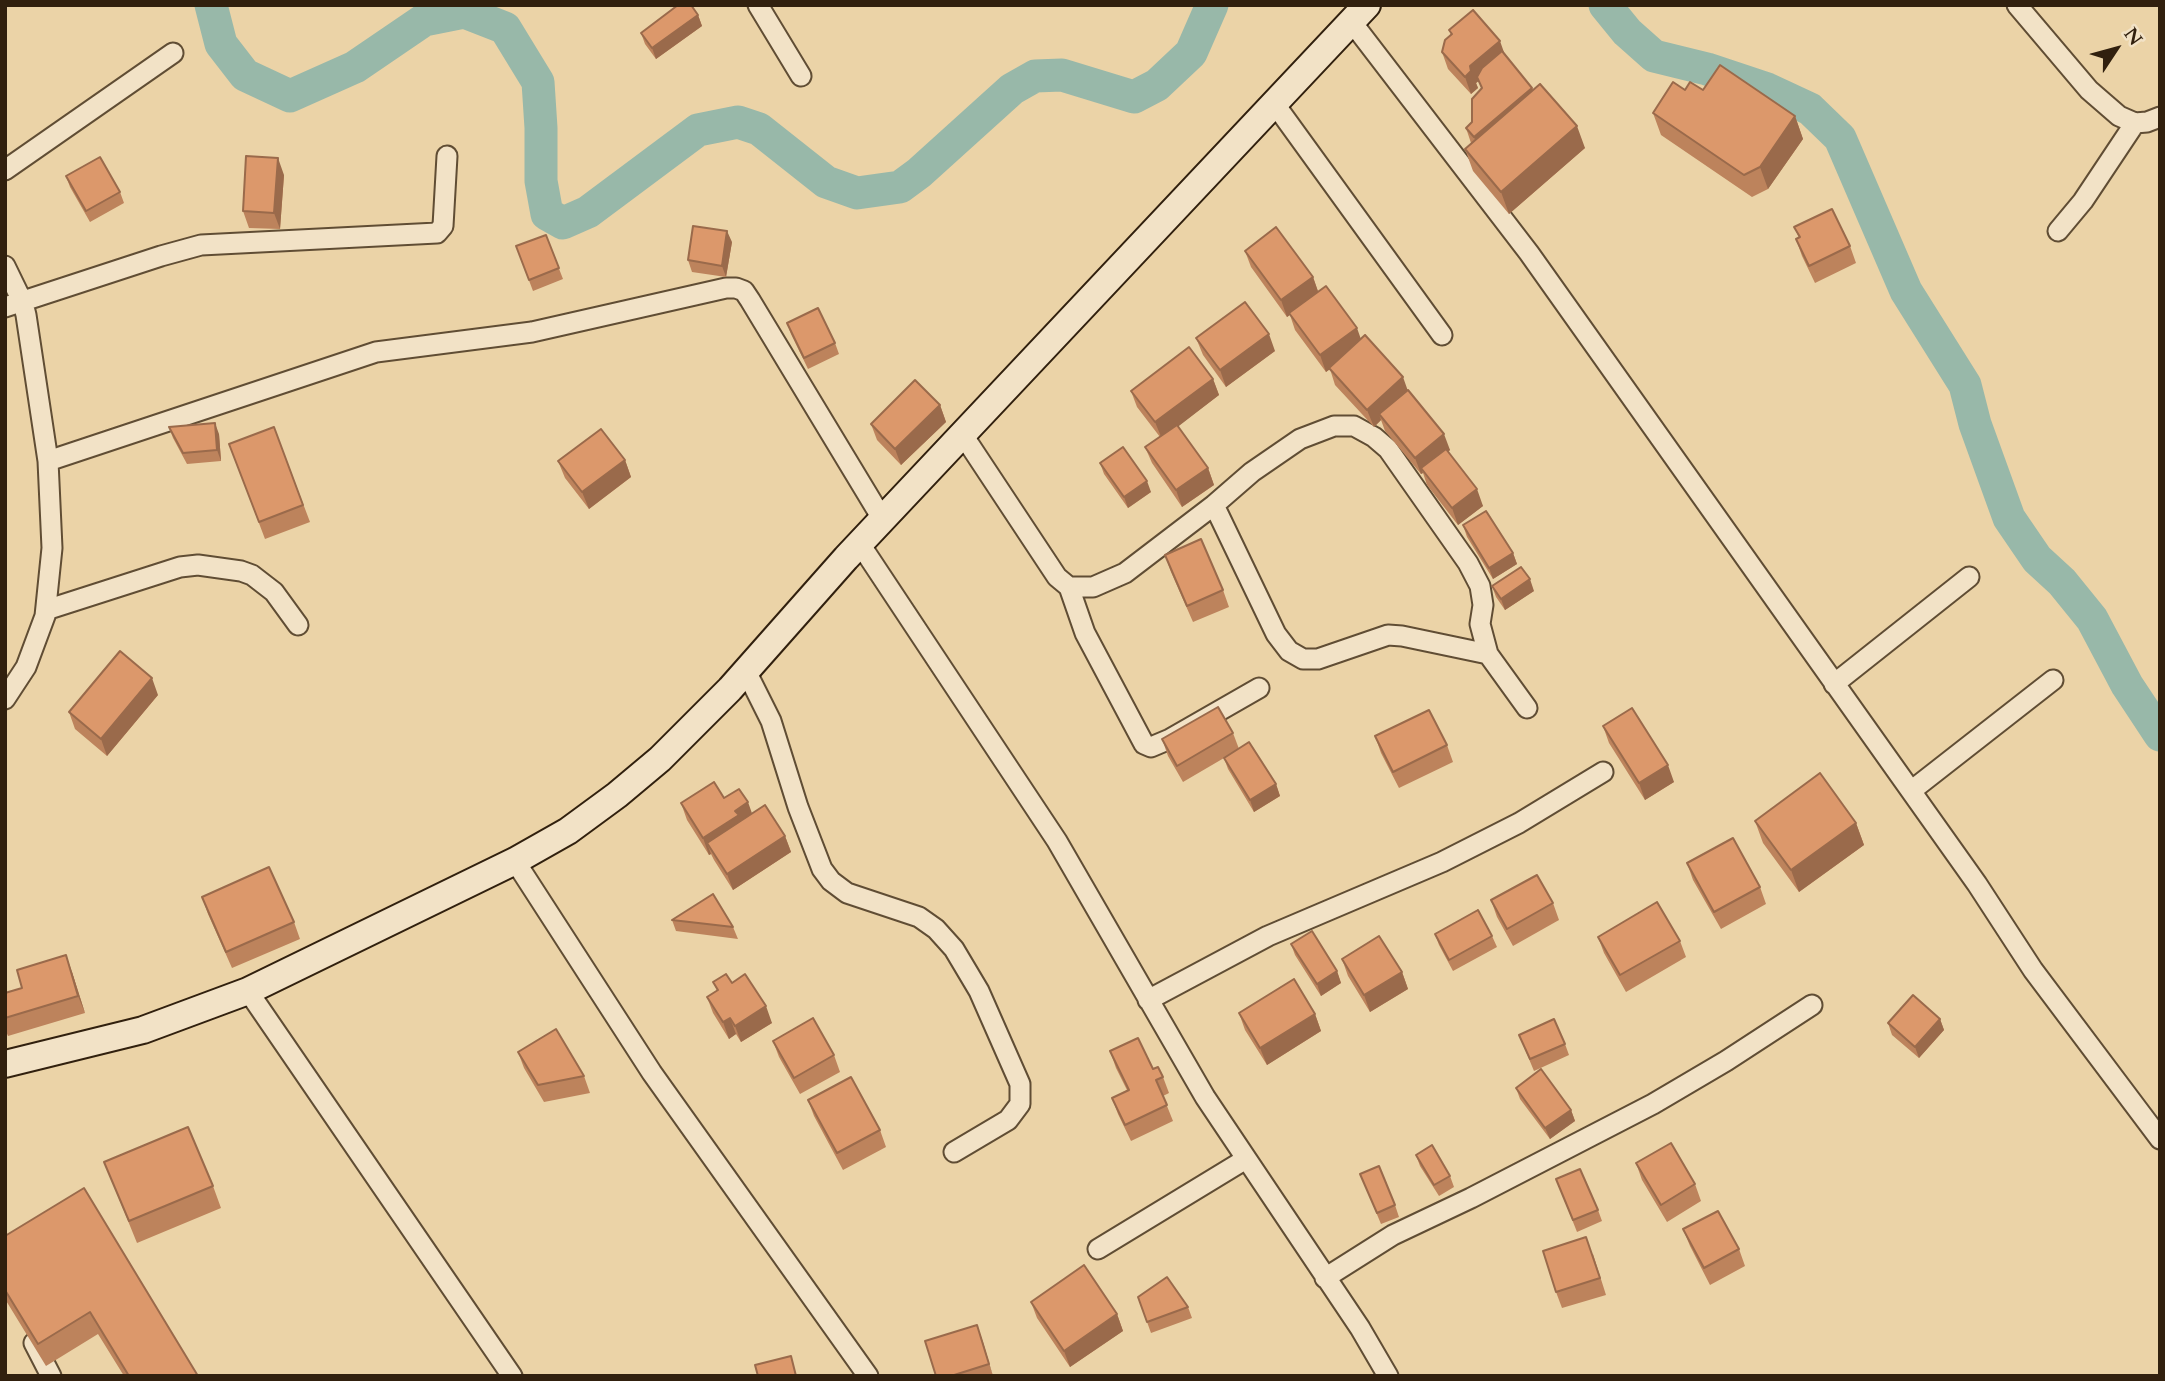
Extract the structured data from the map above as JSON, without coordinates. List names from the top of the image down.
{
  "north": "top right"
}
